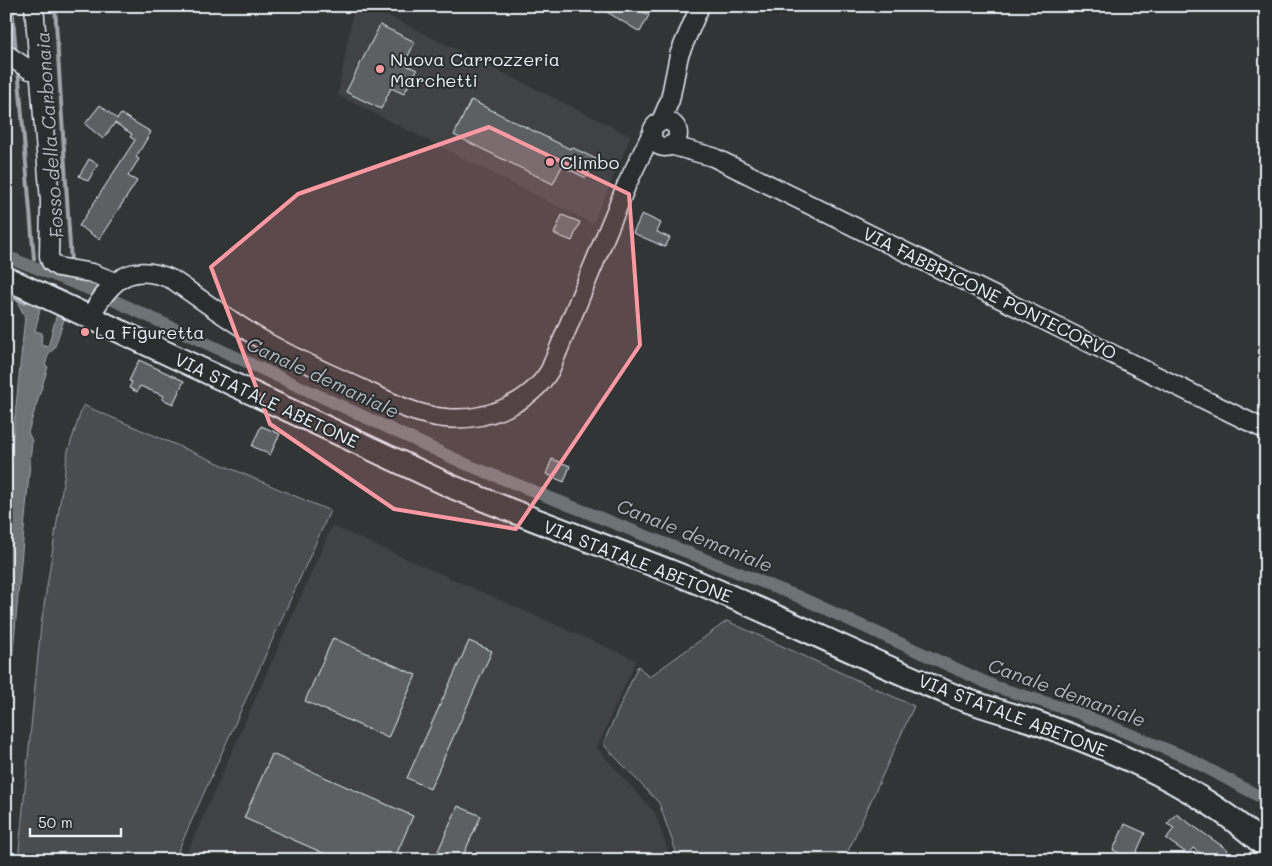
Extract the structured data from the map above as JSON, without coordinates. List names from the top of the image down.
{
  "streets": {
    "main road": ["VIA STATALE ABETONE"],
    "street": ["VIA FABBRICONE PONTECORVO"]
  },
  "water": ["Fosso della Carbonaia", "Canale demaniale"],
  "places": ["Nuova Carrozzeria Marchetti", "Climbo", "La Figuretta"],
  "scale_bar": "50 m"
}
